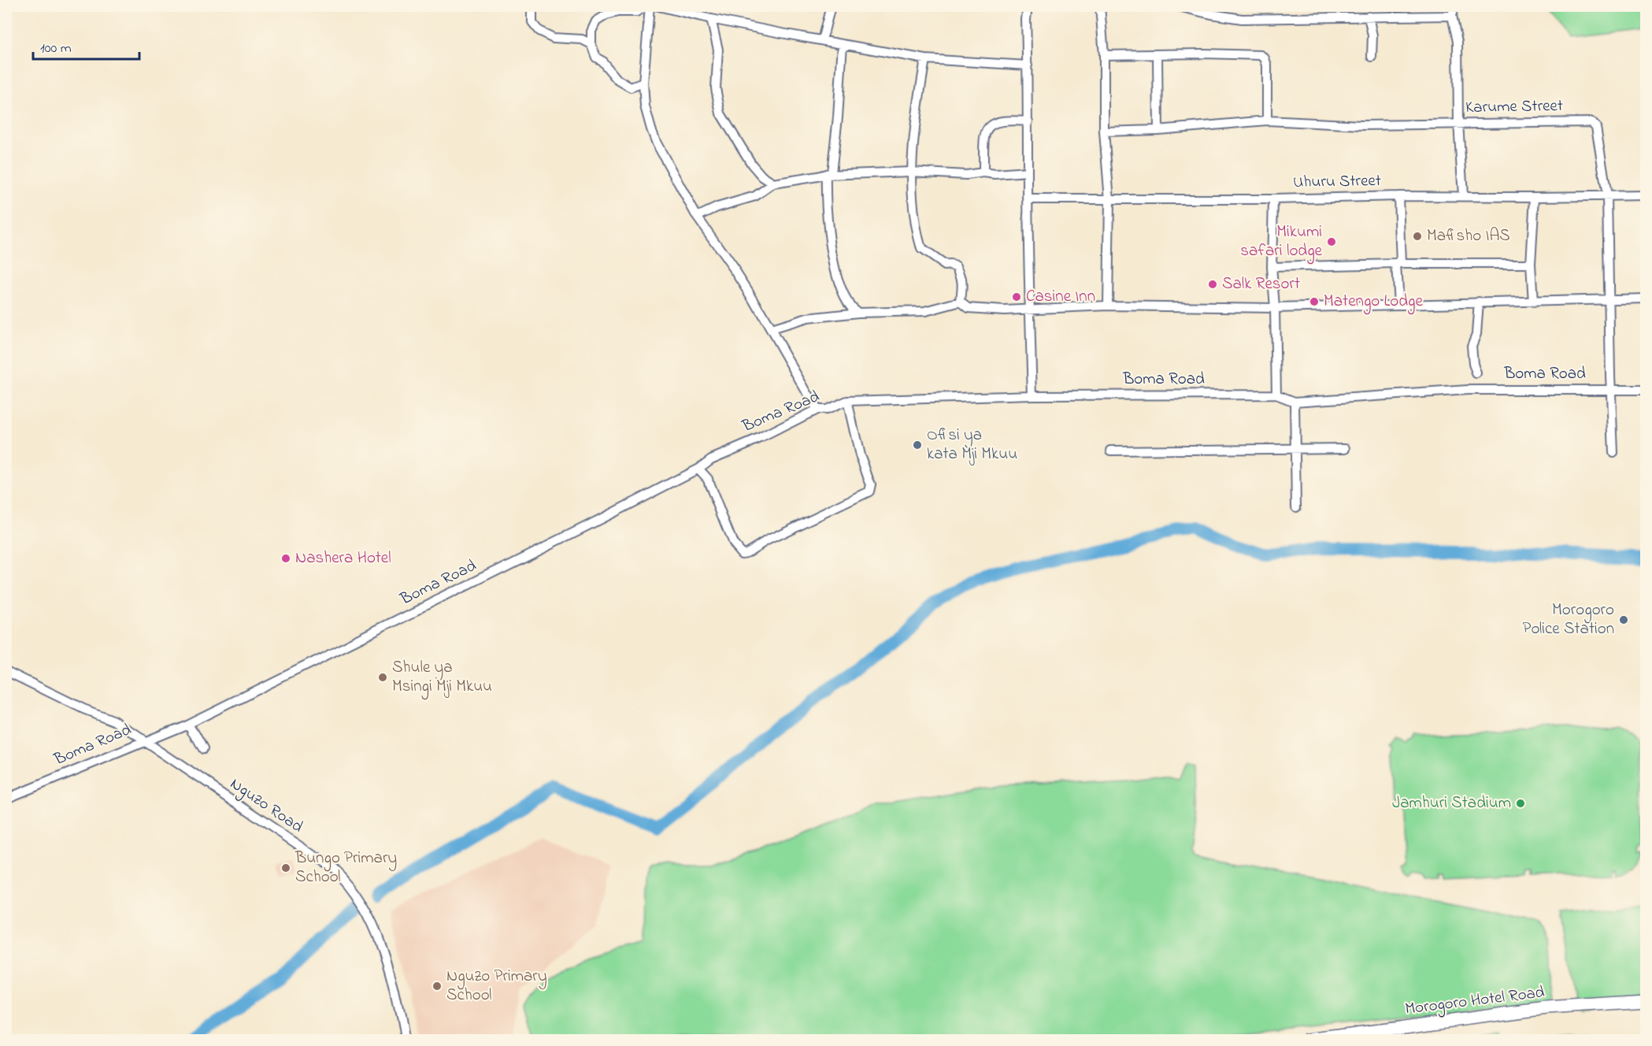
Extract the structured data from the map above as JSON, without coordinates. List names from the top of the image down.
{
  "streets": {
    "street": [
      "Karume Street",
      "Uhuru Street",
      "Boma Road",
      "Nguzo Road",
      "Morogoro Hotel Road"
    ]
  },
  "crossings": [
    ["Karume Street", "Uhuru Street"],
    ["Karume Street", "Boma Road"],
    ["Boma Road", "Nguzo Road"]
  ],
  "places": [
    "Mafisho IAS",
    "Mikumi safari lodge",
    "Salk Resort",
    "Casine Inn",
    "Matengo Lodge",
    "Ofisi ya kata Mji Mkuu",
    "Nashera Hotel",
    "Morogoro Police Station",
    "Shule ya Msingi Mji Mkuu",
    "Jamhuri Stadium",
    "Bungo Primary School",
    "Nguzo Primary School"
  ],
  "scale_bar": "100 m"
}
